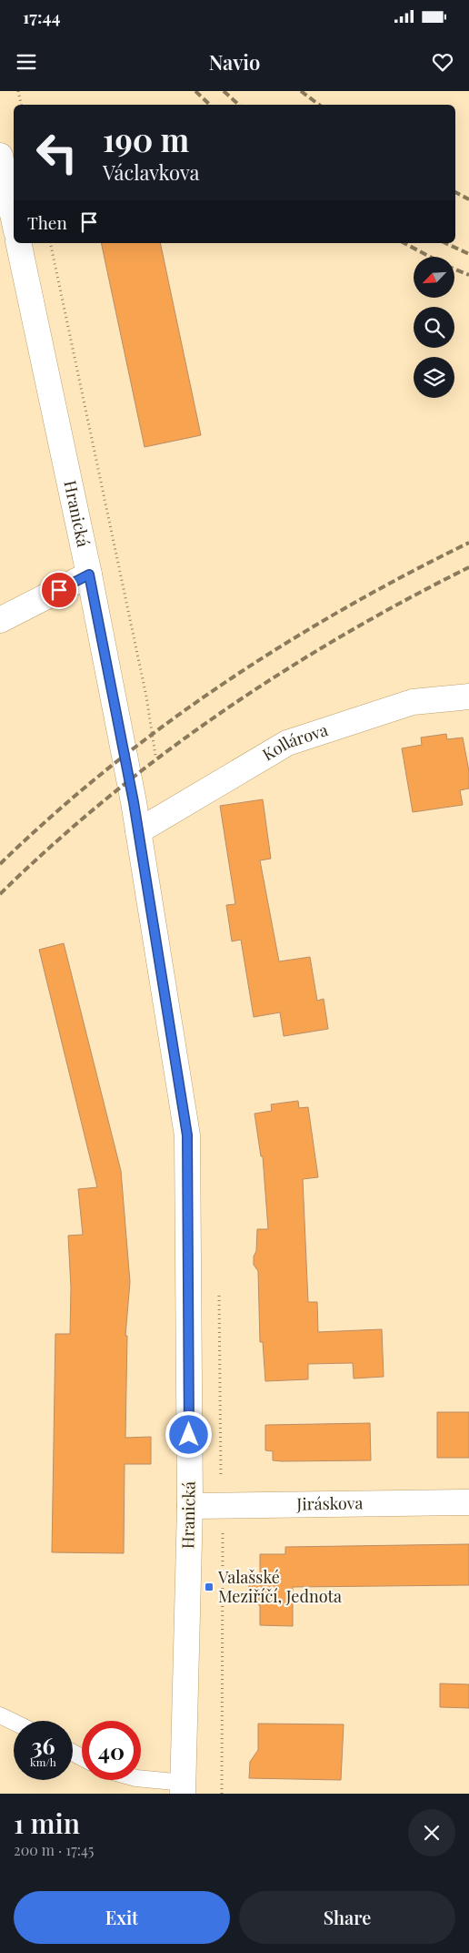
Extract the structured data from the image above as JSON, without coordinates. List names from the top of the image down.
{
  "streets": {
    "street": ["Hranická", "Kollárova", "Jiráskova"]
  },
  "crossings": [
    ["Hranická", "Kollárova"],
    ["Hranická", "Jiráskova"]
  ],
  "places": {
    "transit": ["Valašské Meziříčí, Jednota"]
  },
  "north": "bottom left",
  "page": {
    "status": "17:44",
    "header": "Navio",
    "turn": ["190 m", "Václavkova"],
    "then": "Then",
    "speed": "36 km/h",
    "limit": "40",
    "heading": ["1 min", "200 m · 17:45"],
    "buttons": ["Exit", "Share"]
  }
}
